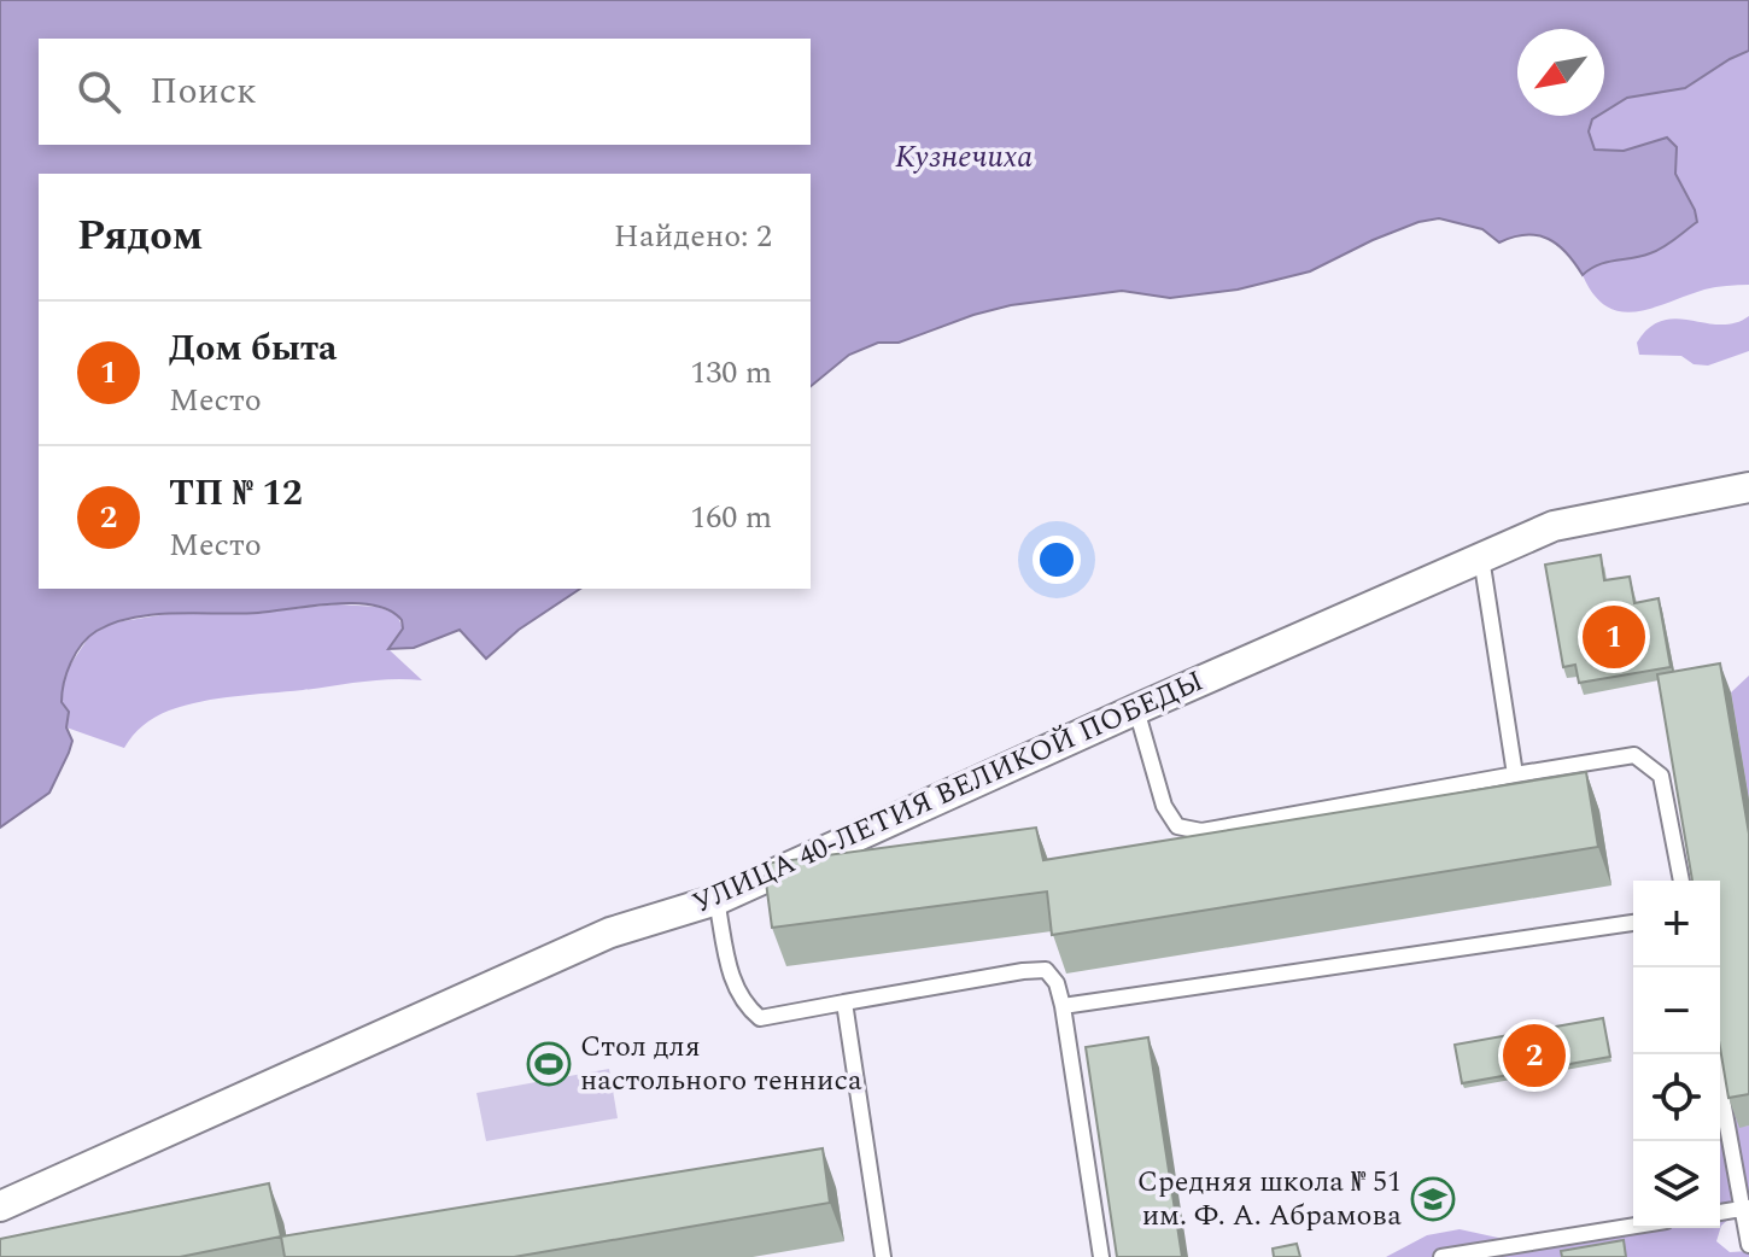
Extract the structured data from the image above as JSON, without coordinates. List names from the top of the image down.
{
  "streets": {
    "street": ["УЛИЦА 40-ЛЕТИЯ ВЕЛИКОЙ ПОБЕДЫ"]
  },
  "water": ["Кузнечиха"],
  "places": {
    "sports": ["Стол для настольного тенниса"],
    "school or university": ["Средняя школа № 51 им. Ф. А. Абрамова"]
  },
  "north": "bottom left",
  "page": {
    "search": "Поиск",
    "heading": ["Рядом", "Найдено: 2"],
    "list": [
      {
        "mark": "1",
        "name": "Дом быта",
        "note": "Место",
        "value": "130 m"
      },
      {
        "mark": "2",
        "name": "ТП № 12",
        "note": "Место",
        "value": "160 m"
      }
    ],
    "pins": ["1", "2"],
    "map_buttons": ["+", "−"]
  }
}
